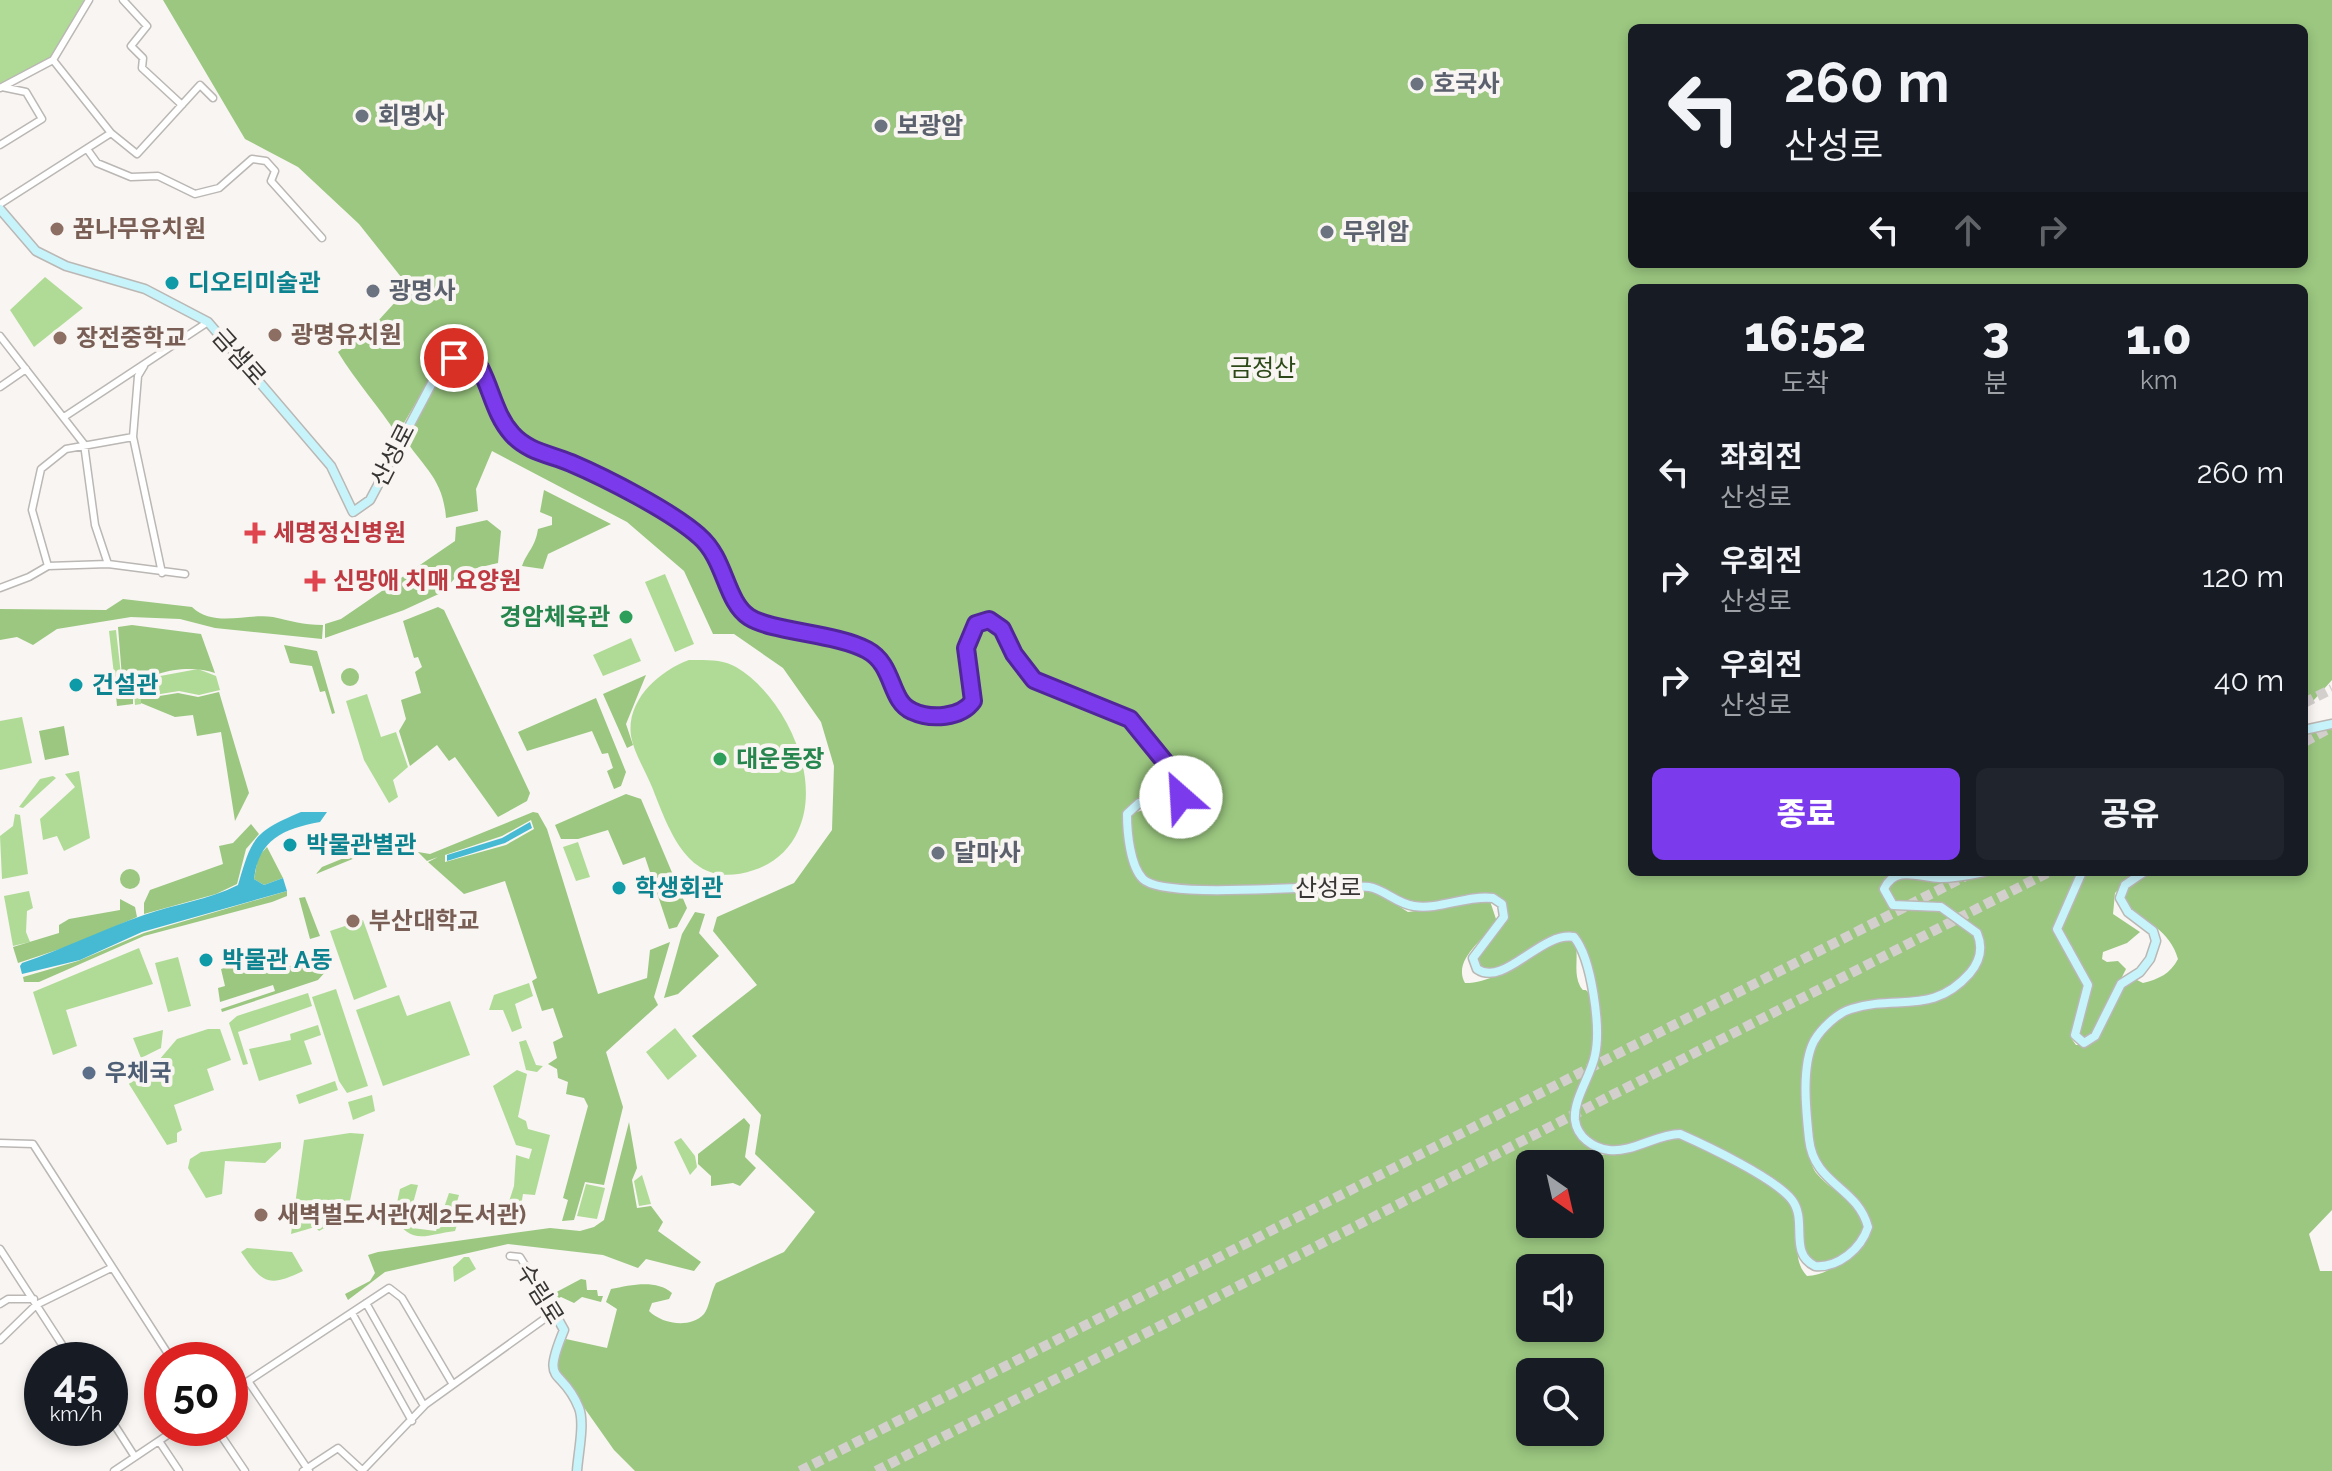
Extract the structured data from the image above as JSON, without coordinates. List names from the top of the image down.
{
  "streets": {
    "main road": ["금샘로", "산성로", "수림로"]
  },
  "crossings": [
    ["금샘로", "산성로"]
  ],
  "parks": ["금정산"],
  "places": {
    "other": [
      "호국사",
      "회명사",
      "보광암",
      "꿈나무유치원",
      "무위암",
      "디오티미술관",
      "광명사",
      "광명유치원",
      "장전중학교",
      "경암체육관",
      "건설관",
      "대운동장",
      "박물관별관",
      "달마사",
      "학생회관",
      "부산대학교",
      "박물관 A동",
      "우체국",
      "새벽벌도서관(제2도서관)"
    ],
    "health": ["세명정신병원", "신망애 치매 요양원"]
  },
  "north": "bottom right",
  "page": {
    "turn": ["260 m", "산성로"],
    "eta": [
      "16:52",
      "도착",
      "3",
      "분",
      "1.0",
      "km"
    ],
    "list": [
      {
        "name": "좌회전",
        "note": "산성로",
        "value": "260 m"
      },
      {
        "name": "우회전",
        "note": "산성로",
        "value": "120 m"
      },
      {
        "name": "우회전",
        "note": "산성로",
        "value": "40 m"
      }
    ],
    "buttons": ["종료", "공유"],
    "speed": "45 km/h",
    "limit": "50"
  }
}
